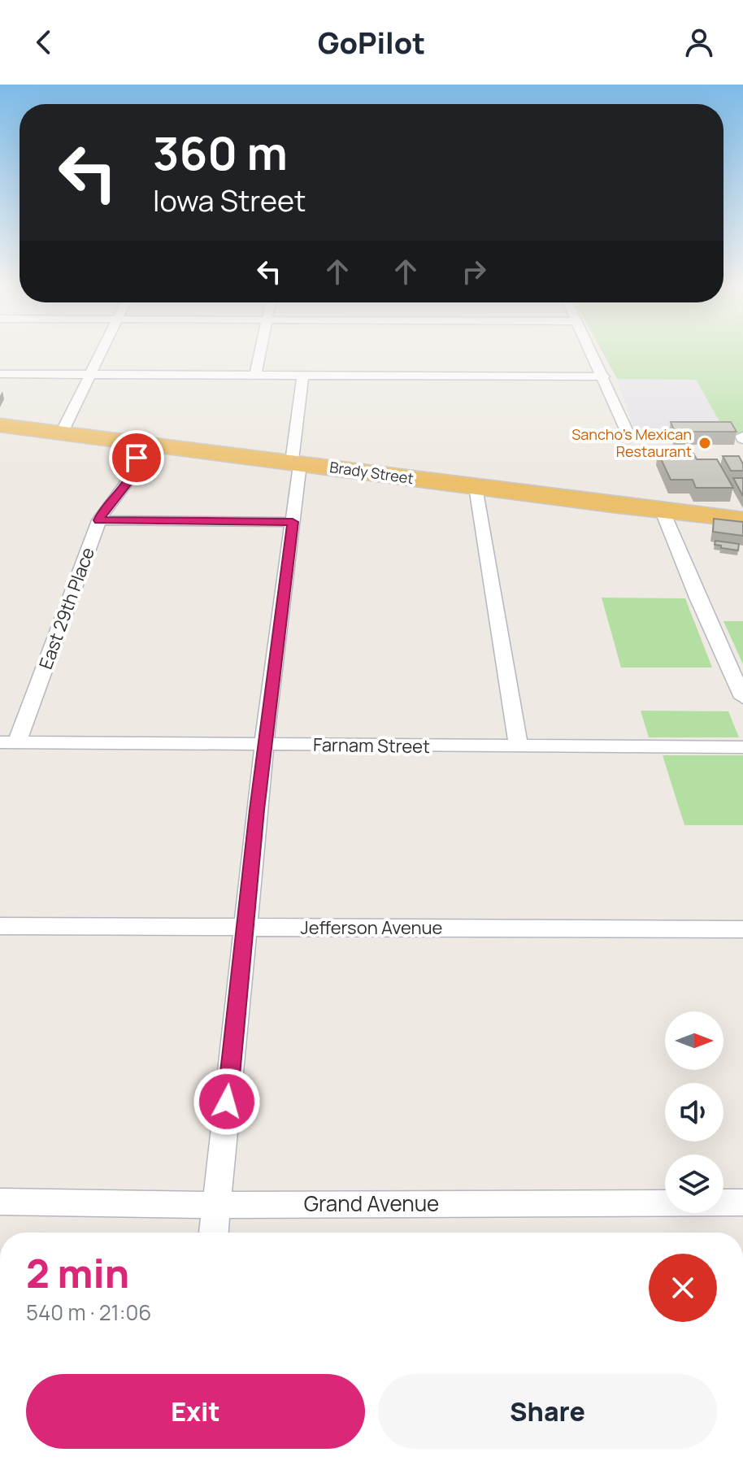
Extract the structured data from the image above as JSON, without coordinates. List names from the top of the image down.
{
  "streets": {
    "highway": ["Brady Street"],
    "street": [
      "East 29th Place",
      "Farnam Street",
      "Jefferson Avenue",
      "Grand Avenue"
    ]
  },
  "crossings": [
    ["Brady Street", "East 29th Place"],
    ["East 29th Place", "Farnam Street"]
  ],
  "places": ["Sancho's Mexican Restaurant"],
  "north": "right",
  "page": {
    "header": "GoPilot",
    "turn": ["360 m", "Iowa Street"],
    "heading": ["2 min", "540 m · 21:06"],
    "buttons": ["Exit", "Share"]
  }
}
